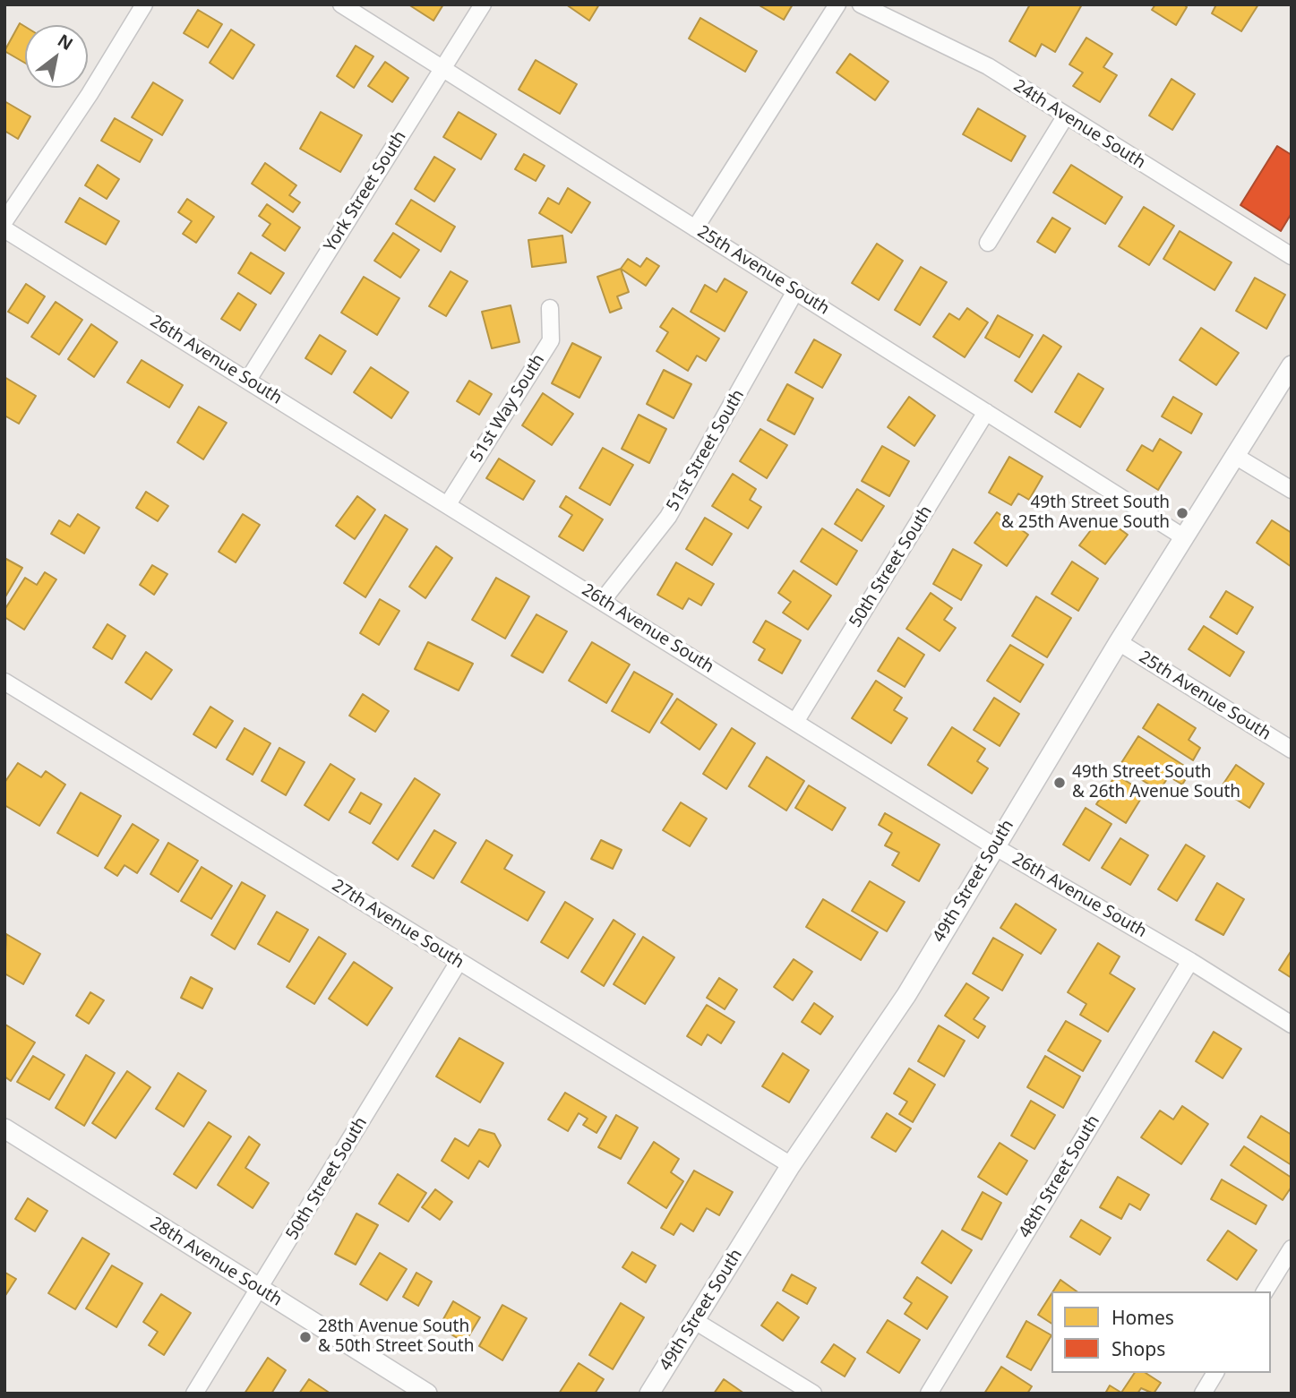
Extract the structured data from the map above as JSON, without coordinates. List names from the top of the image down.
{
  "streets": {
    "street": [
      "24th Avenue South",
      "York Street South",
      "25th Avenue South",
      "26th Avenue South",
      "51st Way South",
      "51st Street South",
      "50th Street South",
      "49th Street South",
      "27th Avenue South",
      "48th Street South",
      "28th Avenue South"
    ]
  },
  "crossings": [
    ["York Street South", "25th Avenue South"],
    ["York Street South", "26th Avenue South"],
    ["25th Avenue South", "51st Street South"],
    ["25th Avenue South", "50th Street South"],
    ["25th Avenue South", "49th Street South"],
    ["26th Avenue South", "51st Way South"],
    ["26th Avenue South", "51st Street South"],
    ["26th Avenue South", "50th Street South"],
    ["26th Avenue South", "49th Street South"],
    ["26th Avenue South", "48th Street South"],
    ["50th Street South", "27th Avenue South"],
    ["50th Street South", "28th Avenue South"],
    ["49th Street South", "27th Avenue South"]
  ],
  "places": ["49th Street South & 25th Avenue South", "49th Street South & 26th Avenue South", "28th Avenue South & 50th Street South"],
  "legend": ["Homes", "Shops"],
  "north": "top right"
}
